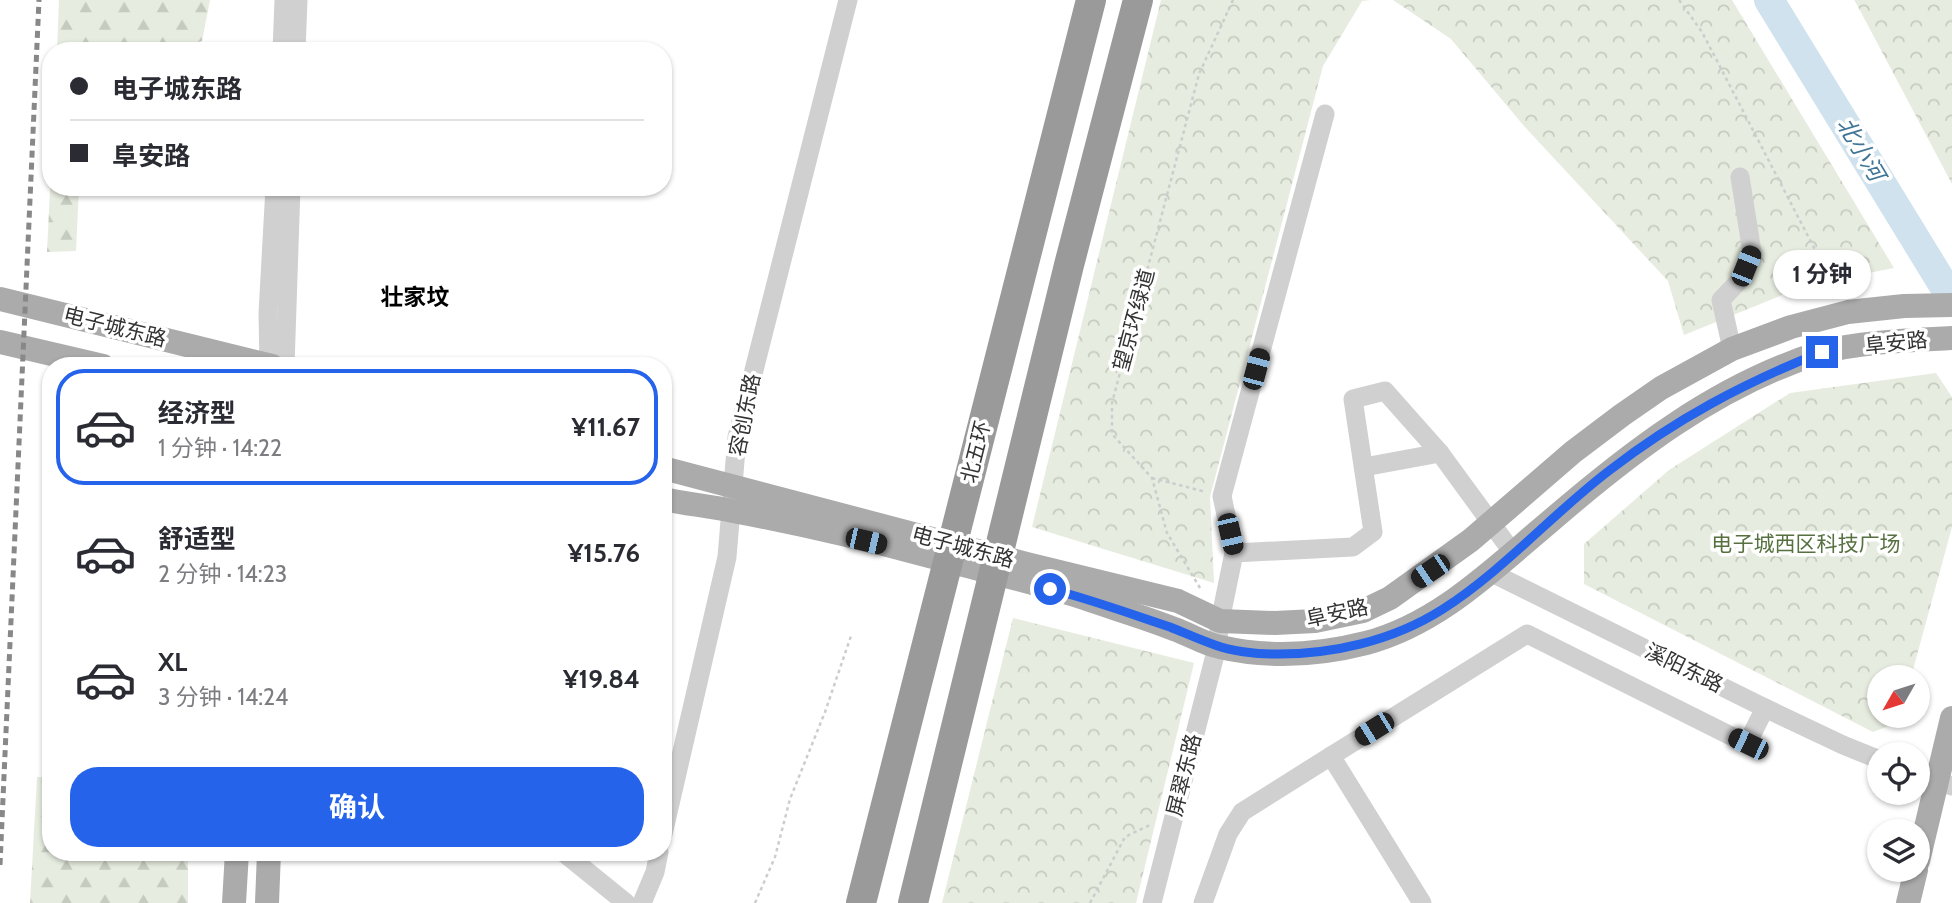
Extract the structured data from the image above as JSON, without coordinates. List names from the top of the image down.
{
  "streets": {
    "highway": ["北五环"],
    "main road": ["电子城东路", "阜安路"],
    "street": ["容创东路", "溪阳东路", "屏翠东路"],
    "path": ["望京环绿道"]
  },
  "crossings": [
    ["电子城东路", "阜安路"],
    ["电子城东路", "容创东路"],
    ["电子城东路", "屏翠东路"],
    ["阜安路", "溪阳东路"],
    ["阜安路", "屏翠东路"]
  ],
  "districts": ["壮家坟"],
  "water": ["北小河"],
  "parks": ["电子城西区科技广场"],
  "north": "bottom left",
  "page": {
    "banner": ["电子城东路", "阜安路"],
    "bubble": "1 分钟",
    "list": [
      {
        "name": "经济型",
        "note": "1 分钟 · 14:22",
        "value": "¥11.67"
      },
      {
        "name": "舒适型",
        "note": "2 分钟 · 14:23",
        "value": "¥15.76"
      },
      {
        "name": "XL",
        "note": "3 分钟 · 14:24",
        "value": "¥19.84"
      }
    ],
    "buttons": "确认"
  }
}
